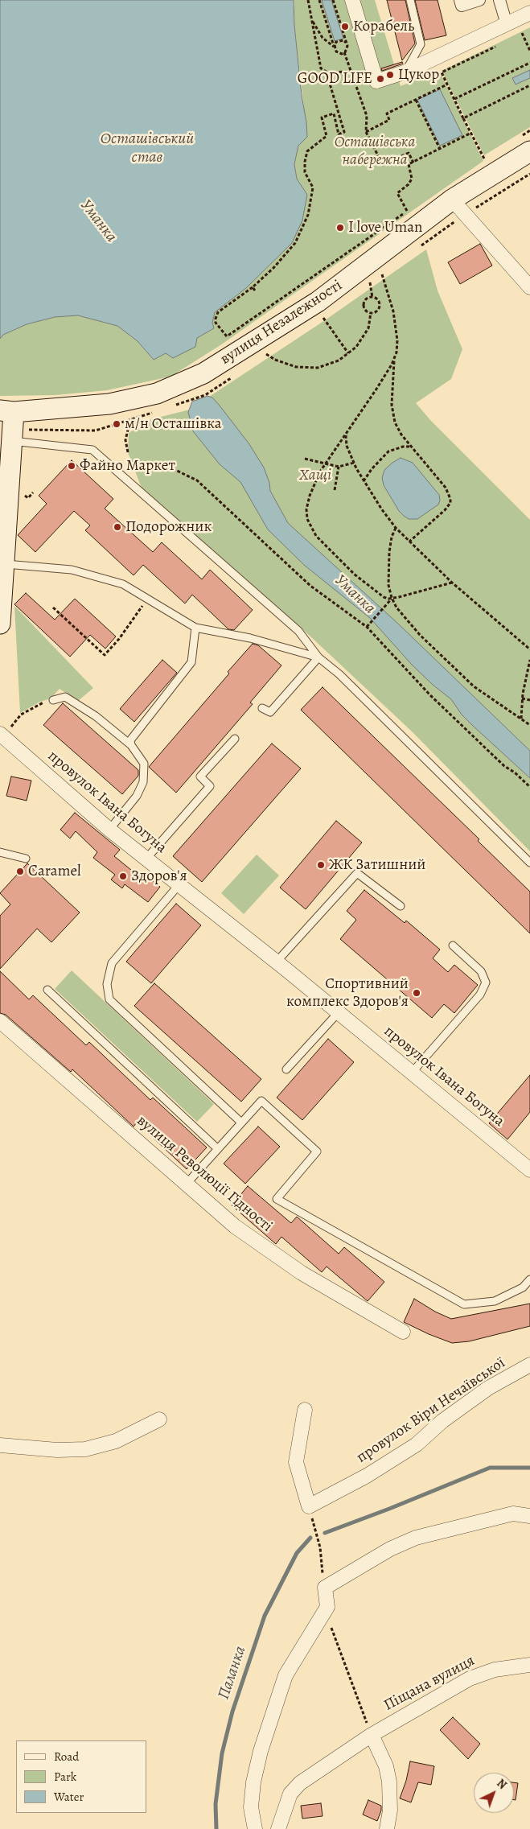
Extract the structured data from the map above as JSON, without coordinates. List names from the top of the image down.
{
  "streets": {
    "main road": ["вулиця Незалежності"],
    "street": [
      "провулок Івана Богуна",
      "вулиця Революції Гідності",
      "провулок Віри Нечаївської",
      "Піщана вулиця"
    ]
  },
  "water": ["Осташівський став", "Уманка", "Паланка"],
  "parks": ["Осташівська набережна", "Хащі"],
  "places": [
    "Корабель",
    "Цукор",
    "GOOD LIFE",
    "I love Uman",
    "м/н Осташівка",
    "Файно Маркет",
    "Подорожник",
    "ЖК Затишний",
    "Caramel",
    "Здоров'я",
    "Спортивний комплекс Здоров'я"
  ],
  "legend": ["Road", "Park", "Water"],
  "north": "top right"
}
